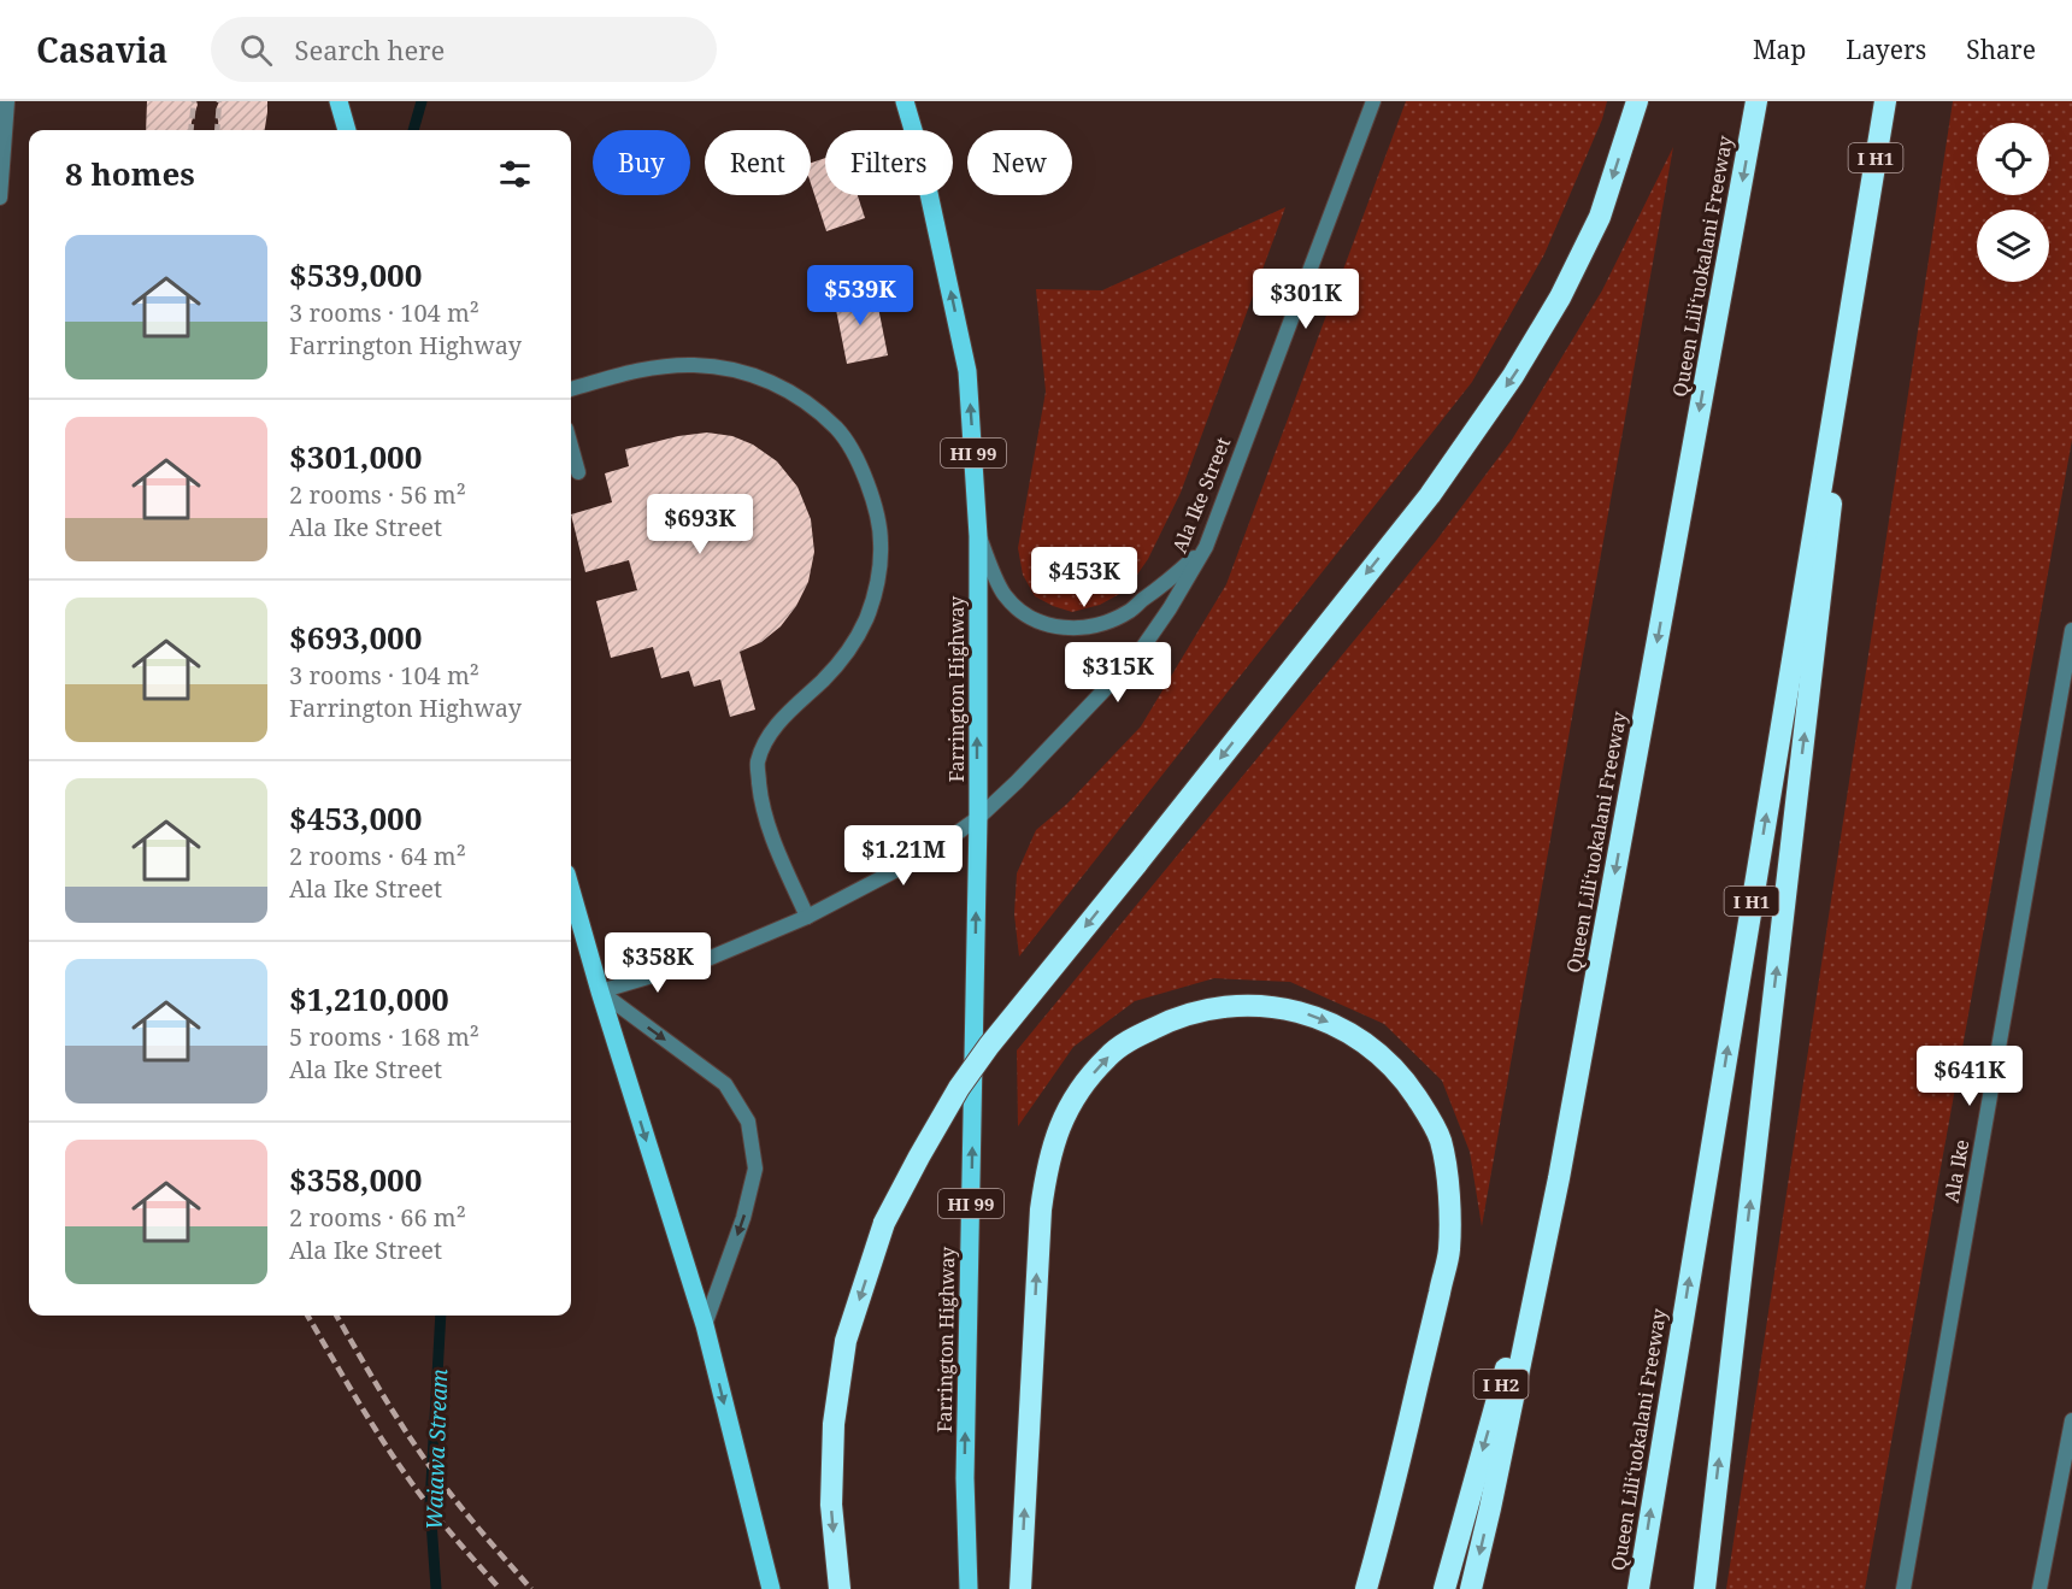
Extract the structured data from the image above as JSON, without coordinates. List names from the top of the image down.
{
  "streets": {
    "highway": ["I H1", "Queen Liliʻuokalani Freeway", "I H2"],
    "main road": ["HI 99", "Farrington Highway"],
    "street": ["Ala Ike Street", "Ala Ike"]
  },
  "crossings": [
    ["Queen Liliʻuokalani Freeway", "I H2"],
    ["Ala Ike Street", "Farrington Highway"]
  ],
  "one_way": ["Farrington Highway"],
  "water": ["Waiawa Stream"],
  "page": {
    "header": "Casavia",
    "search": "Search here",
    "nav": ["Map", "Layers", "Share"],
    "chip": [
      "Buy",
      "Rent",
      "Filters",
      "New"
    ],
    "heading": "8 homes",
    "list": [
      {
        "name": "$539,000",
        "note": "3 rooms · 104 m² · Farrington Highway"
      },
      {
        "name": "$301,000",
        "note": "2 rooms · 56 m² · Ala Ike Street"
      },
      {
        "name": "$693,000",
        "note": "3 rooms · 104 m² · Farrington Highway"
      },
      {
        "name": "$453,000",
        "note": "2 rooms · 64 m² · Ala Ike Street"
      },
      {
        "name": "$1,210,000",
        "note": "5 rooms · 168 m² · Ala Ike Street"
      },
      {
        "name": "$358,000",
        "note": "2 rooms · 66 m² · Ala Ike Street"
      }
    ],
    "price": [
      "$539K",
      "$301K",
      "$693K",
      "$453K",
      "$315K",
      "$1.21M",
      "$358K",
      "$641K"
    ]
  }
}
